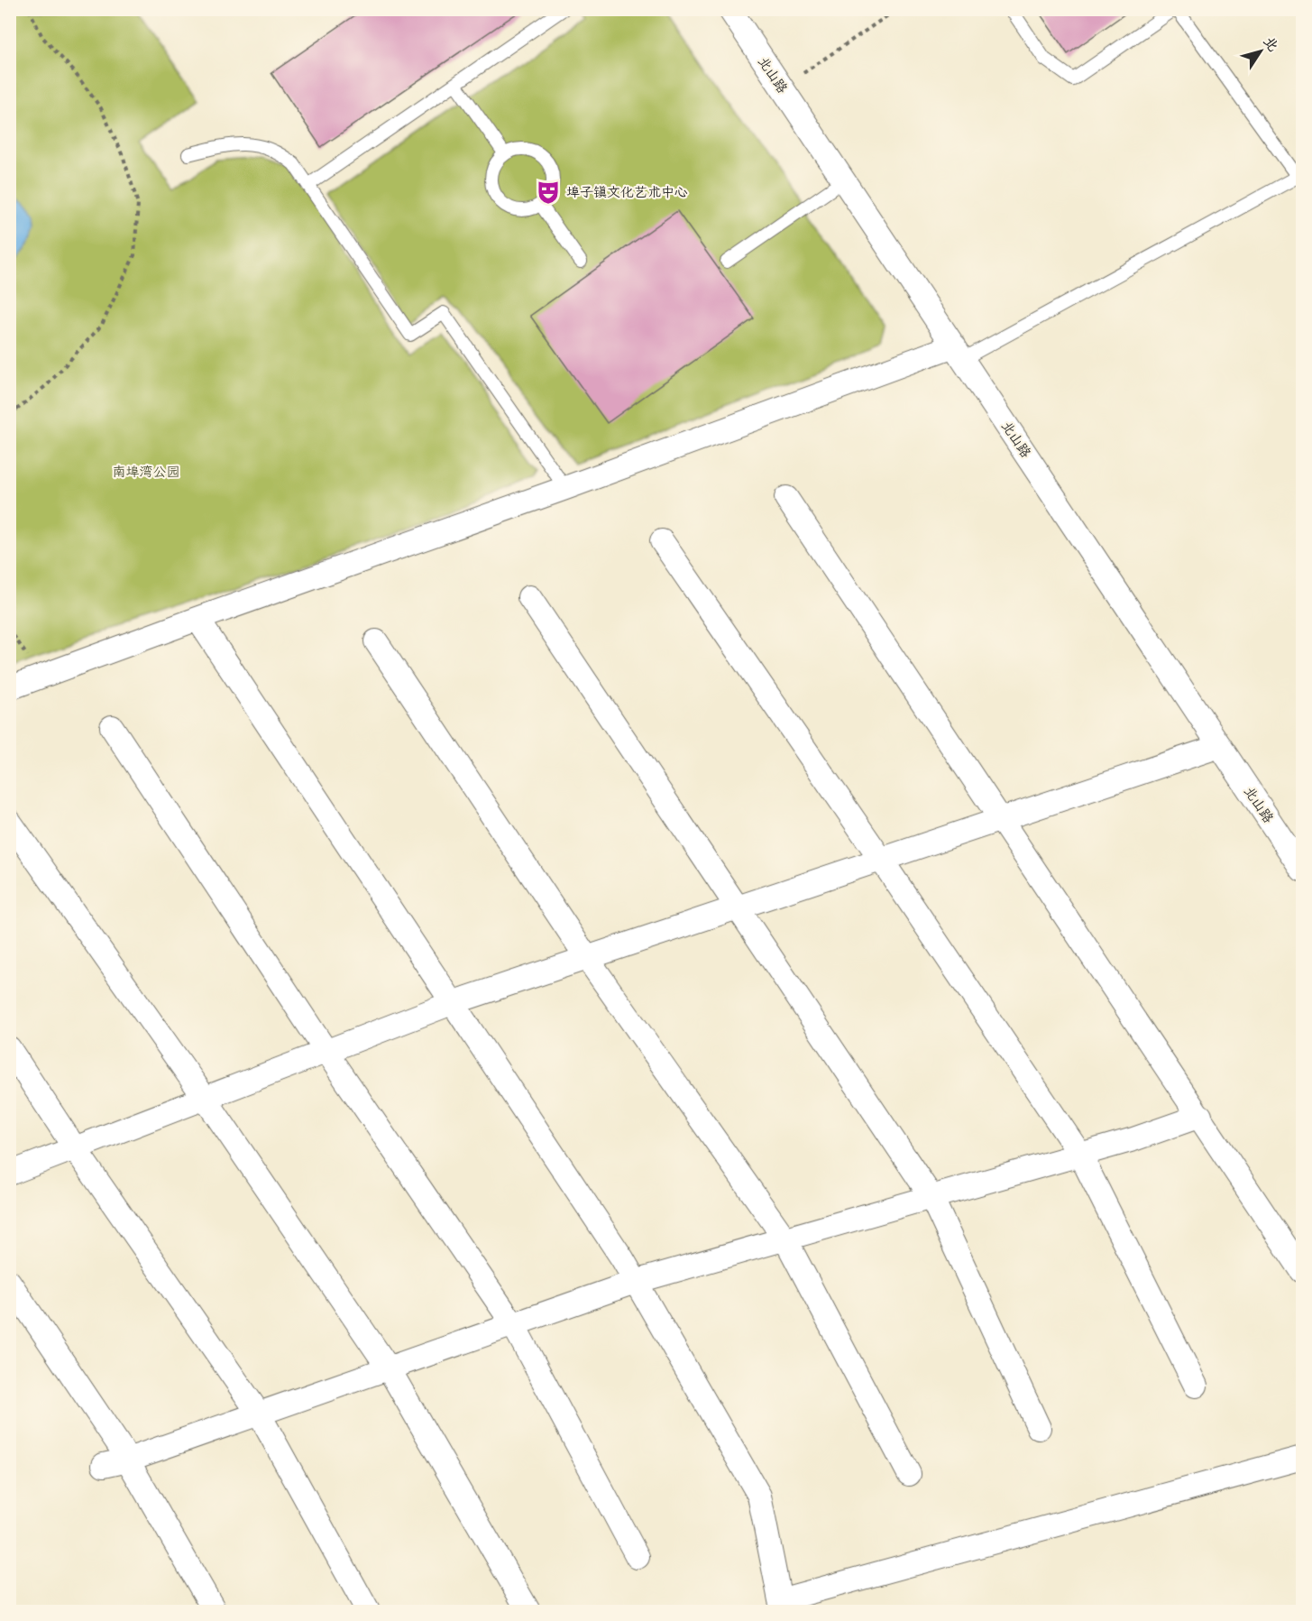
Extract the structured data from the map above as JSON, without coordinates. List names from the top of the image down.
{
  "streets": {
    "street": ["北山路"]
  },
  "parks": ["南埠湾公园"],
  "places": {
    "theatre": ["埠子镇文化艺术中心"]
  },
  "north": "top right"
}
